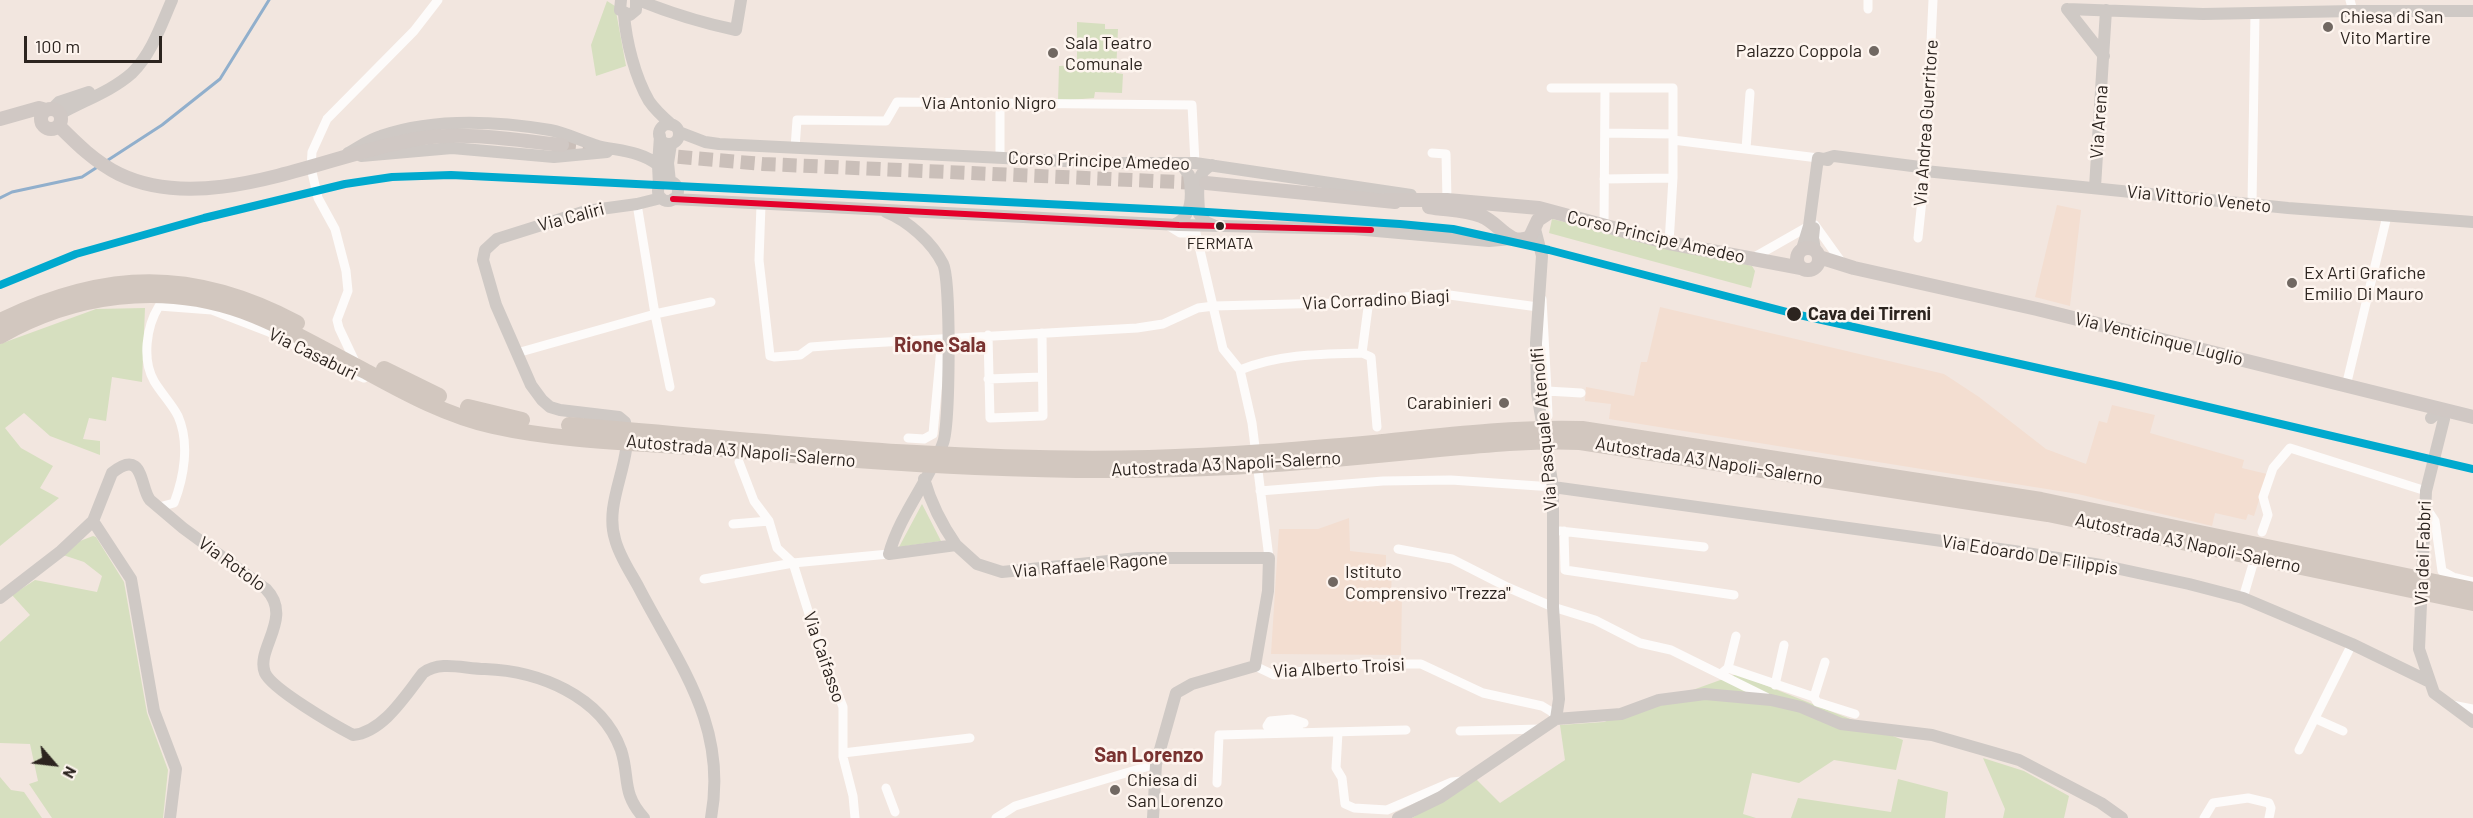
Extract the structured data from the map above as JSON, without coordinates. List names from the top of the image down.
{
  "streets": {
    "highway": ["Autostrada A3 Napoli-Salerno"],
    "main road": ["Corso Principe Amedeo", "Via Venticinque Luglio"],
    "street": [
      "Via Antonio Nigro",
      "Via Arena",
      "Via Andrea Guerritore",
      "Via Vittorio Veneto",
      "Via Caliri",
      "Via Corradino Biagi",
      "Via Casaburi",
      "Via Pasquale Atenolfi",
      "Via dei Fabbri",
      "Via Edoardo De Filippis",
      "Via Rotolo",
      "Via Raffaele Ragone",
      "Via Caifasso",
      "Via Alberto Troisi"
    ]
  },
  "crossings": [
    ["Via Antonio Nigro", "Corso Principe Amedeo"],
    ["Via Arena", "Via Vittorio Veneto"],
    ["Via Andrea Guerritore", "Via Vittorio Veneto"],
    ["Corso Principe Amedeo", "Via Caliri"],
    ["Corso Principe Amedeo", "Via Venticinque Luglio"],
    ["Corso Principe Amedeo", "Via Pasquale Atenolfi"],
    ["Via Caliri", "Via Corradino Biagi"],
    ["Via Corradino Biagi", "Via Pasquale Atenolfi"],
    ["Via Venticinque Luglio", "Via dei Fabbri"],
    ["Via Casaburi", "Via Rotolo"],
    ["Via Pasquale Atenolfi", "Via Edoardo De Filippis"],
    ["Via Pasquale Atenolfi", "Via Alberto Troisi"],
    ["Via dei Fabbri", "Via Edoardo De Filippis"]
  ],
  "districts": ["Rione Sala", "San Lorenzo"],
  "places": [
    "Chiesa di San Vito Martire",
    "Palazzo Coppola",
    "Sala Teatro Comunale",
    "FERMATA",
    "Ex Arti Grafiche Emilio Di Mauro",
    "Cava dei Tirreni",
    "Carabinieri",
    "Istituto Comprensivo \"Trezza\"",
    "Chiesa di San Lorenzo"
  ],
  "scale_bar": "100 m",
  "north": "bottom right"
}
